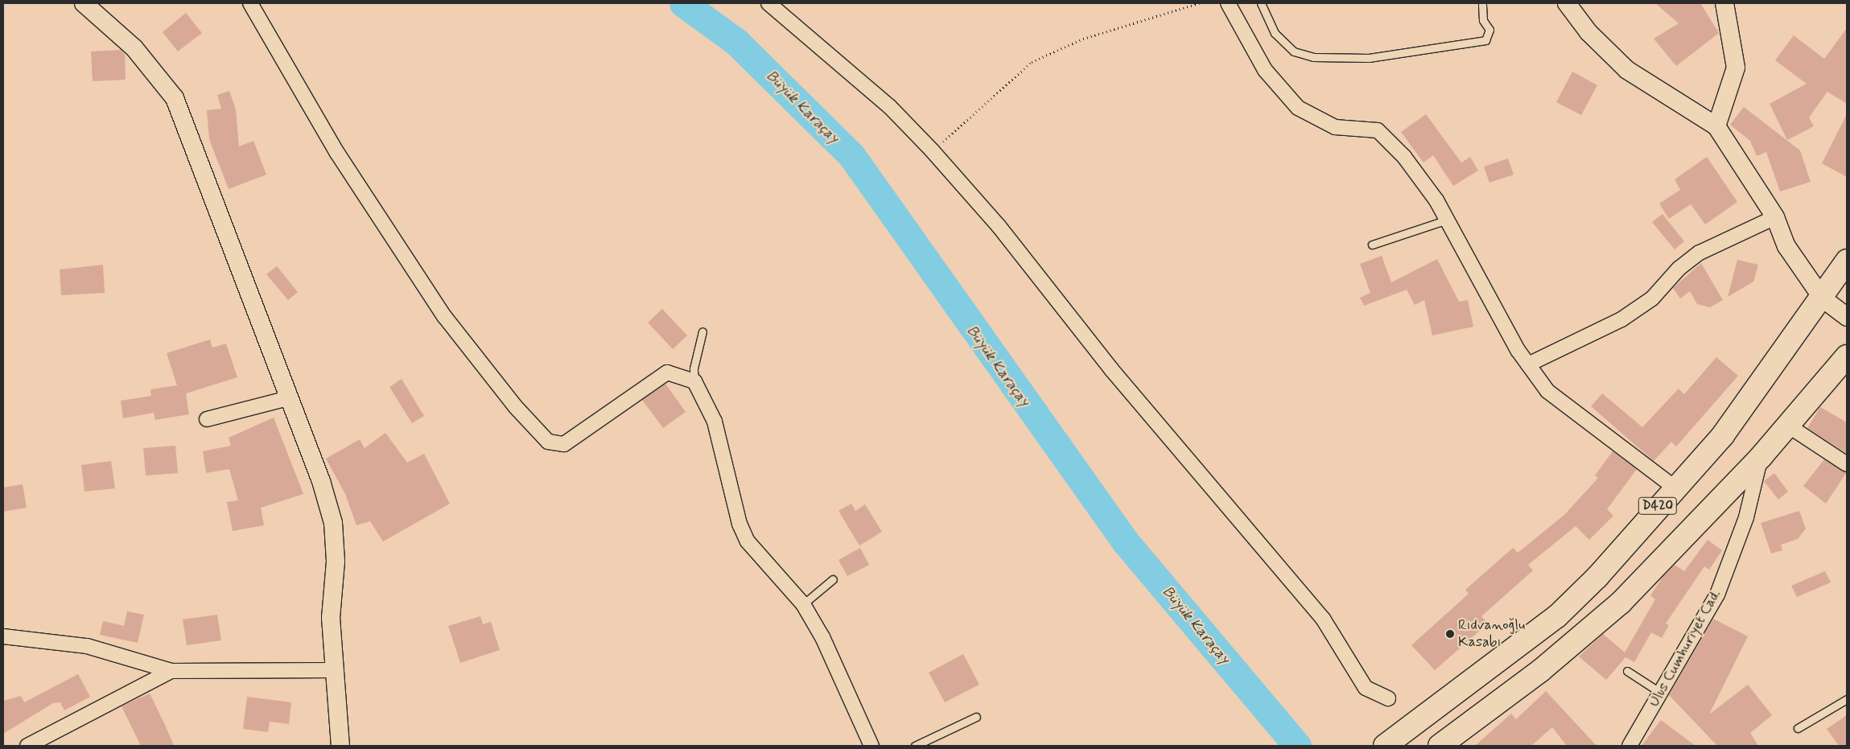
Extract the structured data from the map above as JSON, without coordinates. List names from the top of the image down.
{
  "streets": {
    "highway": ["D420"],
    "street": ["Ulus Cumhuriyet Cad."]
  },
  "crossings": [
    ["D420", "Ulus Cumhuriyet Cad."]
  ],
  "water": ["Büyük Karaçay"],
  "places": ["Rıdvanoğlu Kasabı"]
}
